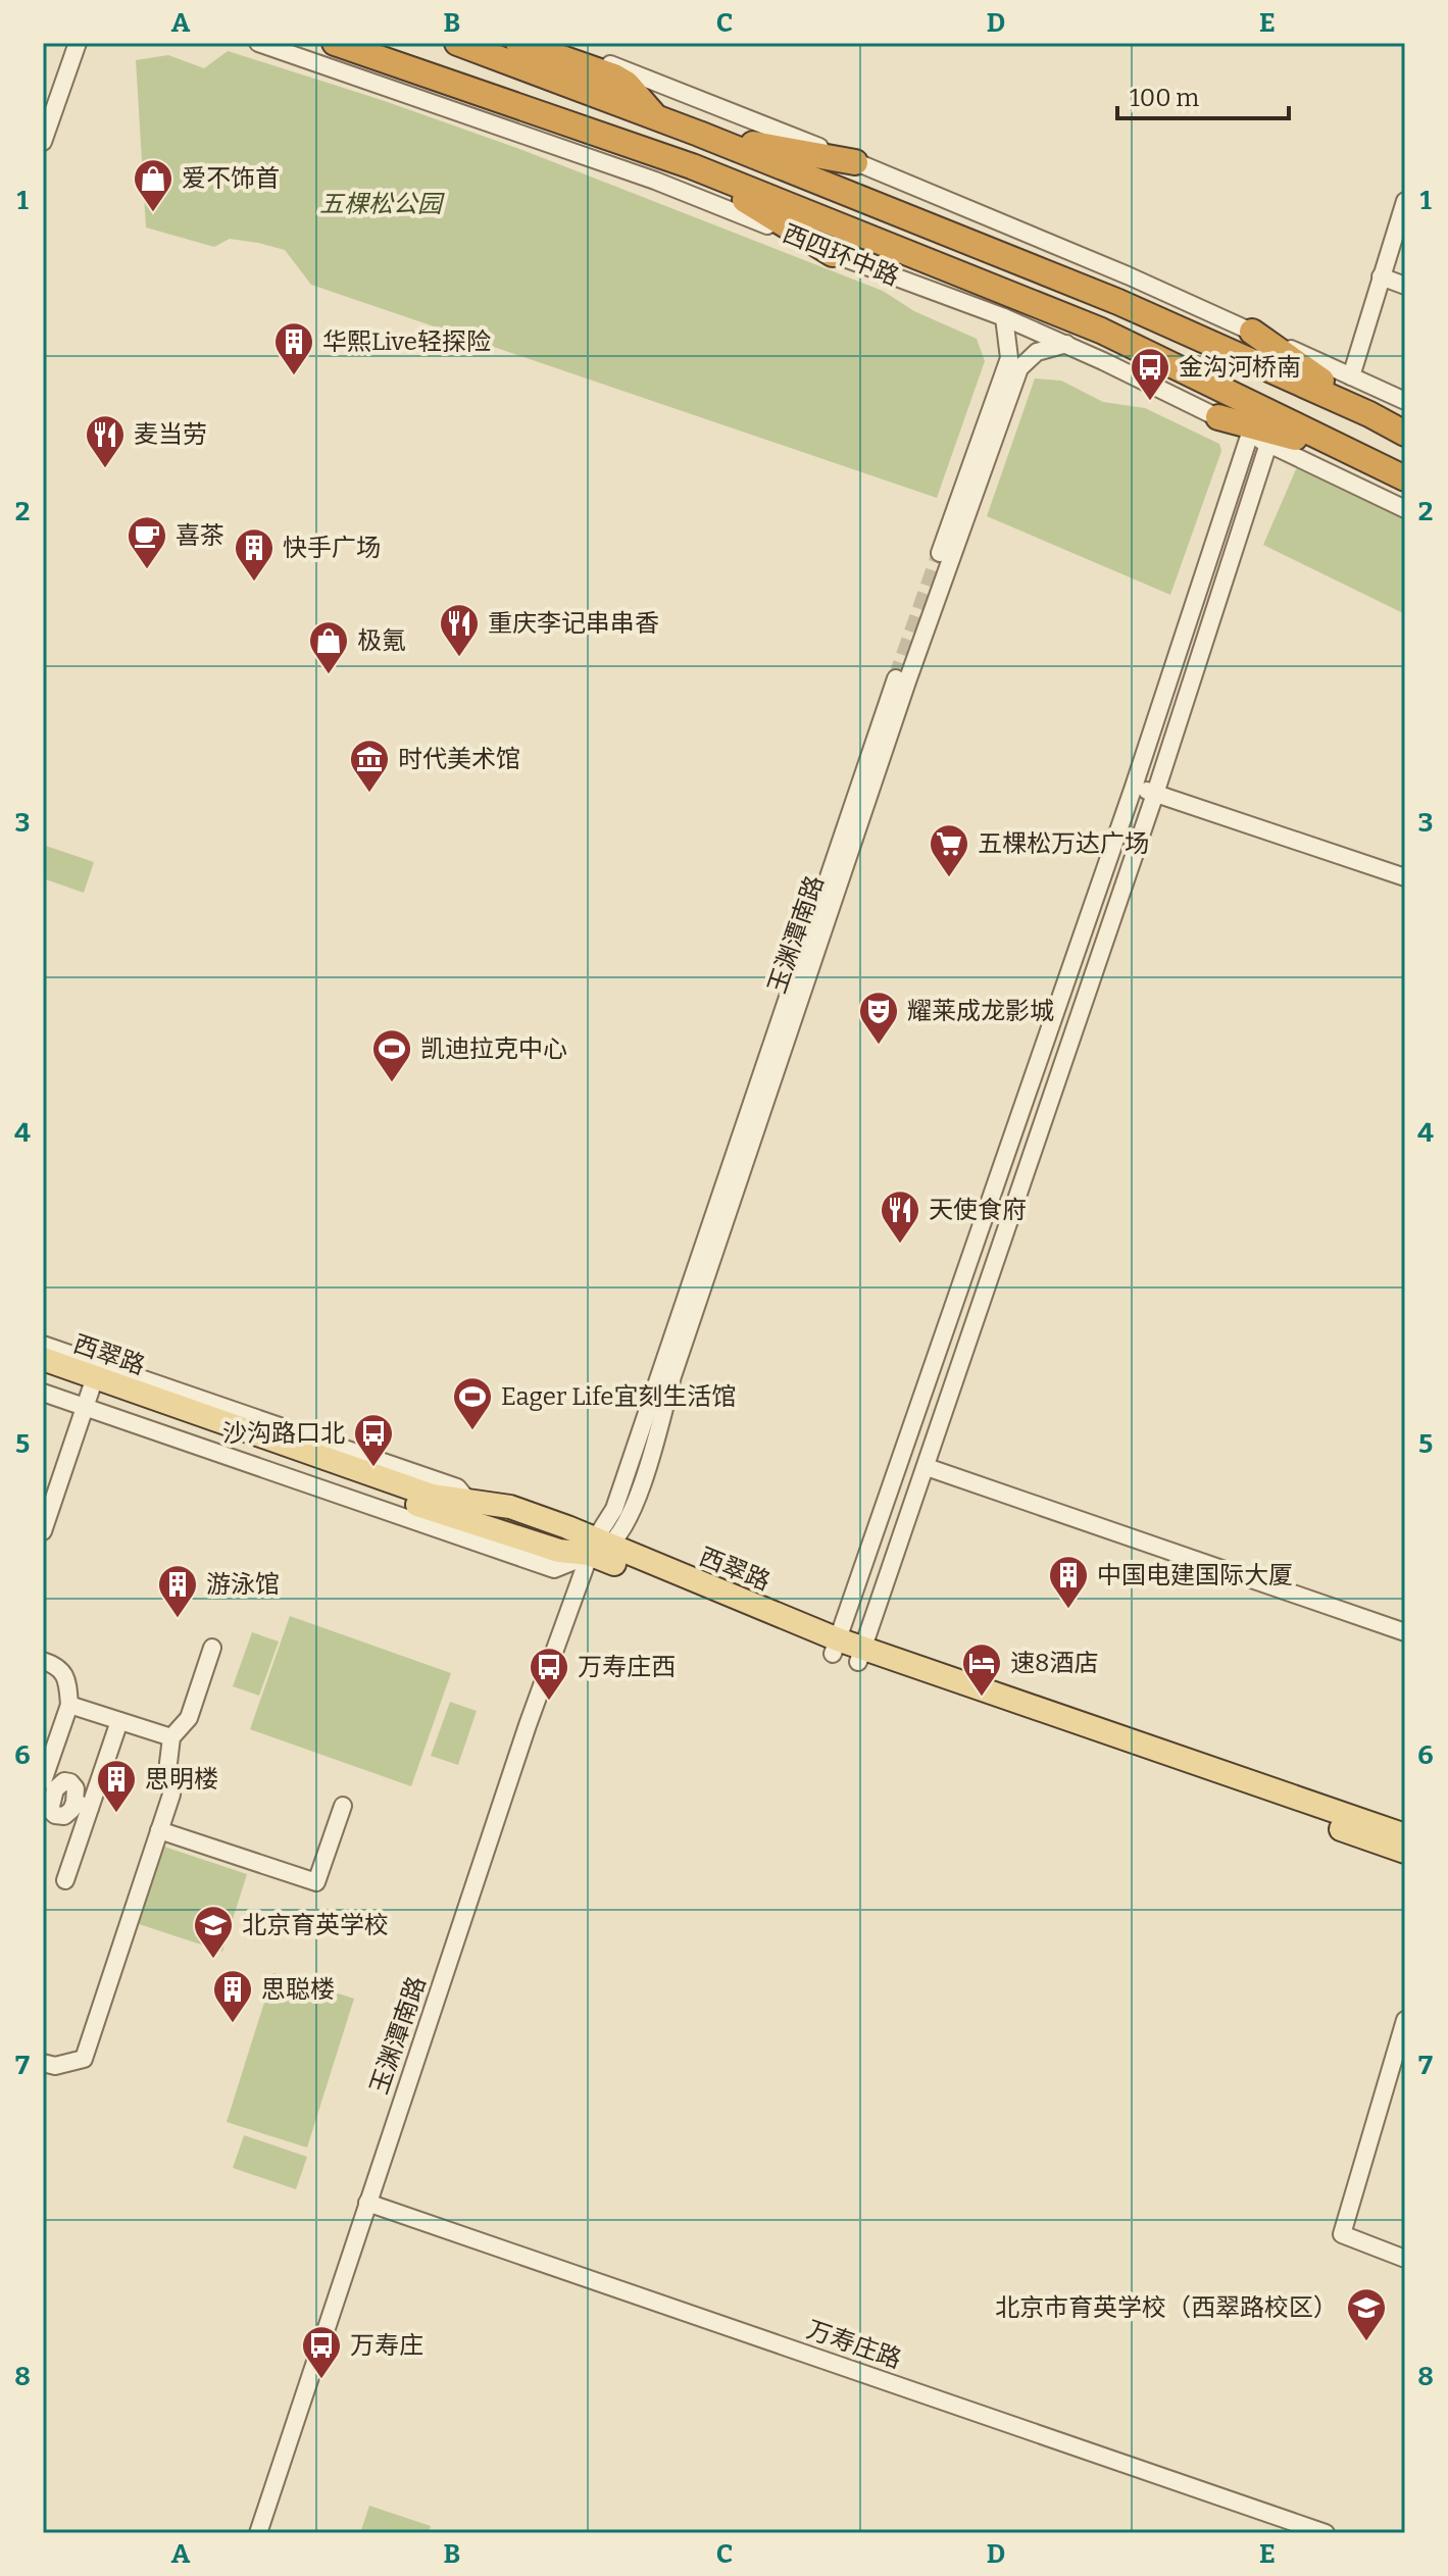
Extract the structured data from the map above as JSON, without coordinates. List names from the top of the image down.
{
  "streets": {
    "highway": ["西四环中路"],
    "main road": ["西翠路"],
    "street": ["玉渊潭南路", "万寿庄路"]
  },
  "crossings": [
    ["西四环中路", "玉渊潭南路"],
    ["玉渊潭南路", "西翠路"],
    ["玉渊潭南路", "万寿庄路"]
  ],
  "parks": ["五棵松公园"],
  "places": {
    "shop": ["爱不饰首", "极氪"],
    "building": [
      "华熙Live轻探险",
      "快手广场",
      "中国电建国际大厦",
      "游泳馆",
      "思明楼",
      "思聪楼"
    ],
    "bus stop": [
      "金沟河桥南",
      "沙沟路口北",
      "万寿庄西",
      "万寿庄"
    ],
    "restaurant": ["麦当劳", "重庆李记串串香", "天使食府"],
    "cafe": ["喜茶"],
    "museum": ["时代美术馆"],
    "supermarket": ["五棵松万达广场"],
    "theatre": ["耀莱成龙影城"],
    "sports": ["凯迪拉克中心", "Eager Life宜刻生活馆"],
    "hotel": ["速8酒店"],
    "school or university": ["北京育英学校", "北京市育英学校（西翠路校区）"]
  },
  "scale_bar": "100 m",
  "grid": {
    "columns": [
      "A",
      "B",
      "C",
      "D",
      "E"
    ],
    "rows": [
      "1",
      "2",
      "3",
      "4",
      "5",
      "6",
      "7",
      "8"
    ]
  }
}
